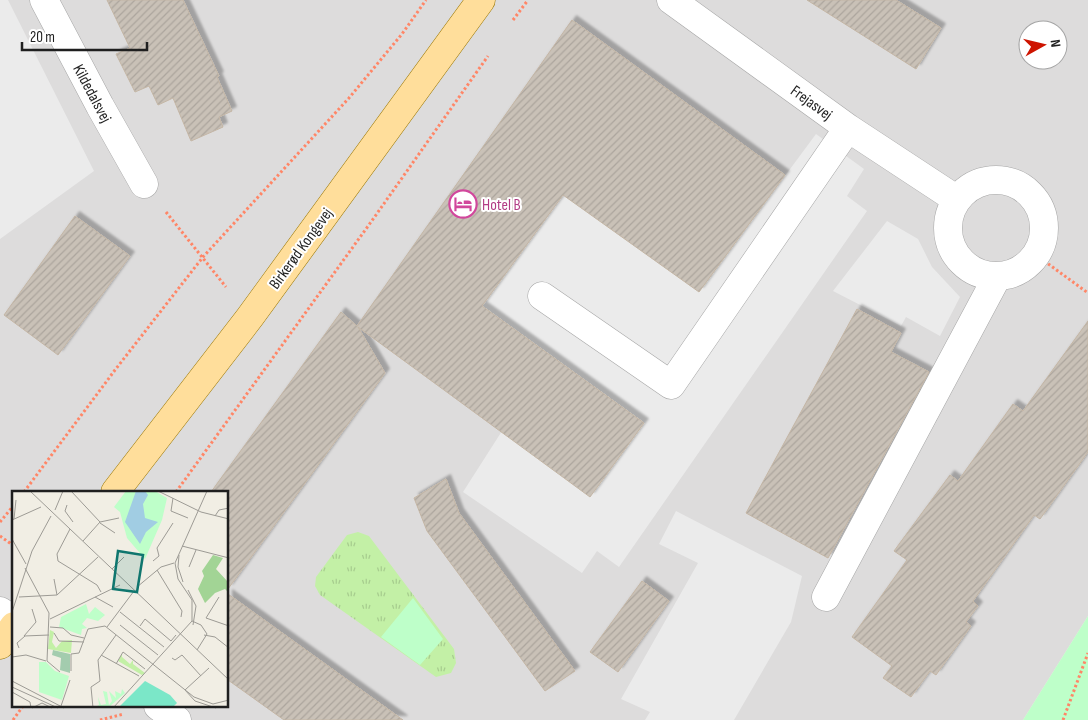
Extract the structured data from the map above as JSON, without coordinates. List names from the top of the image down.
{
  "streets": {
    "main road": ["Birkerød Kongevej"],
    "street": ["Kildedalsvej", "Frejasvej"]
  },
  "places": {
    "hotel": ["Hotel B"]
  },
  "scale_bar": "20 m",
  "north": "right"
}
